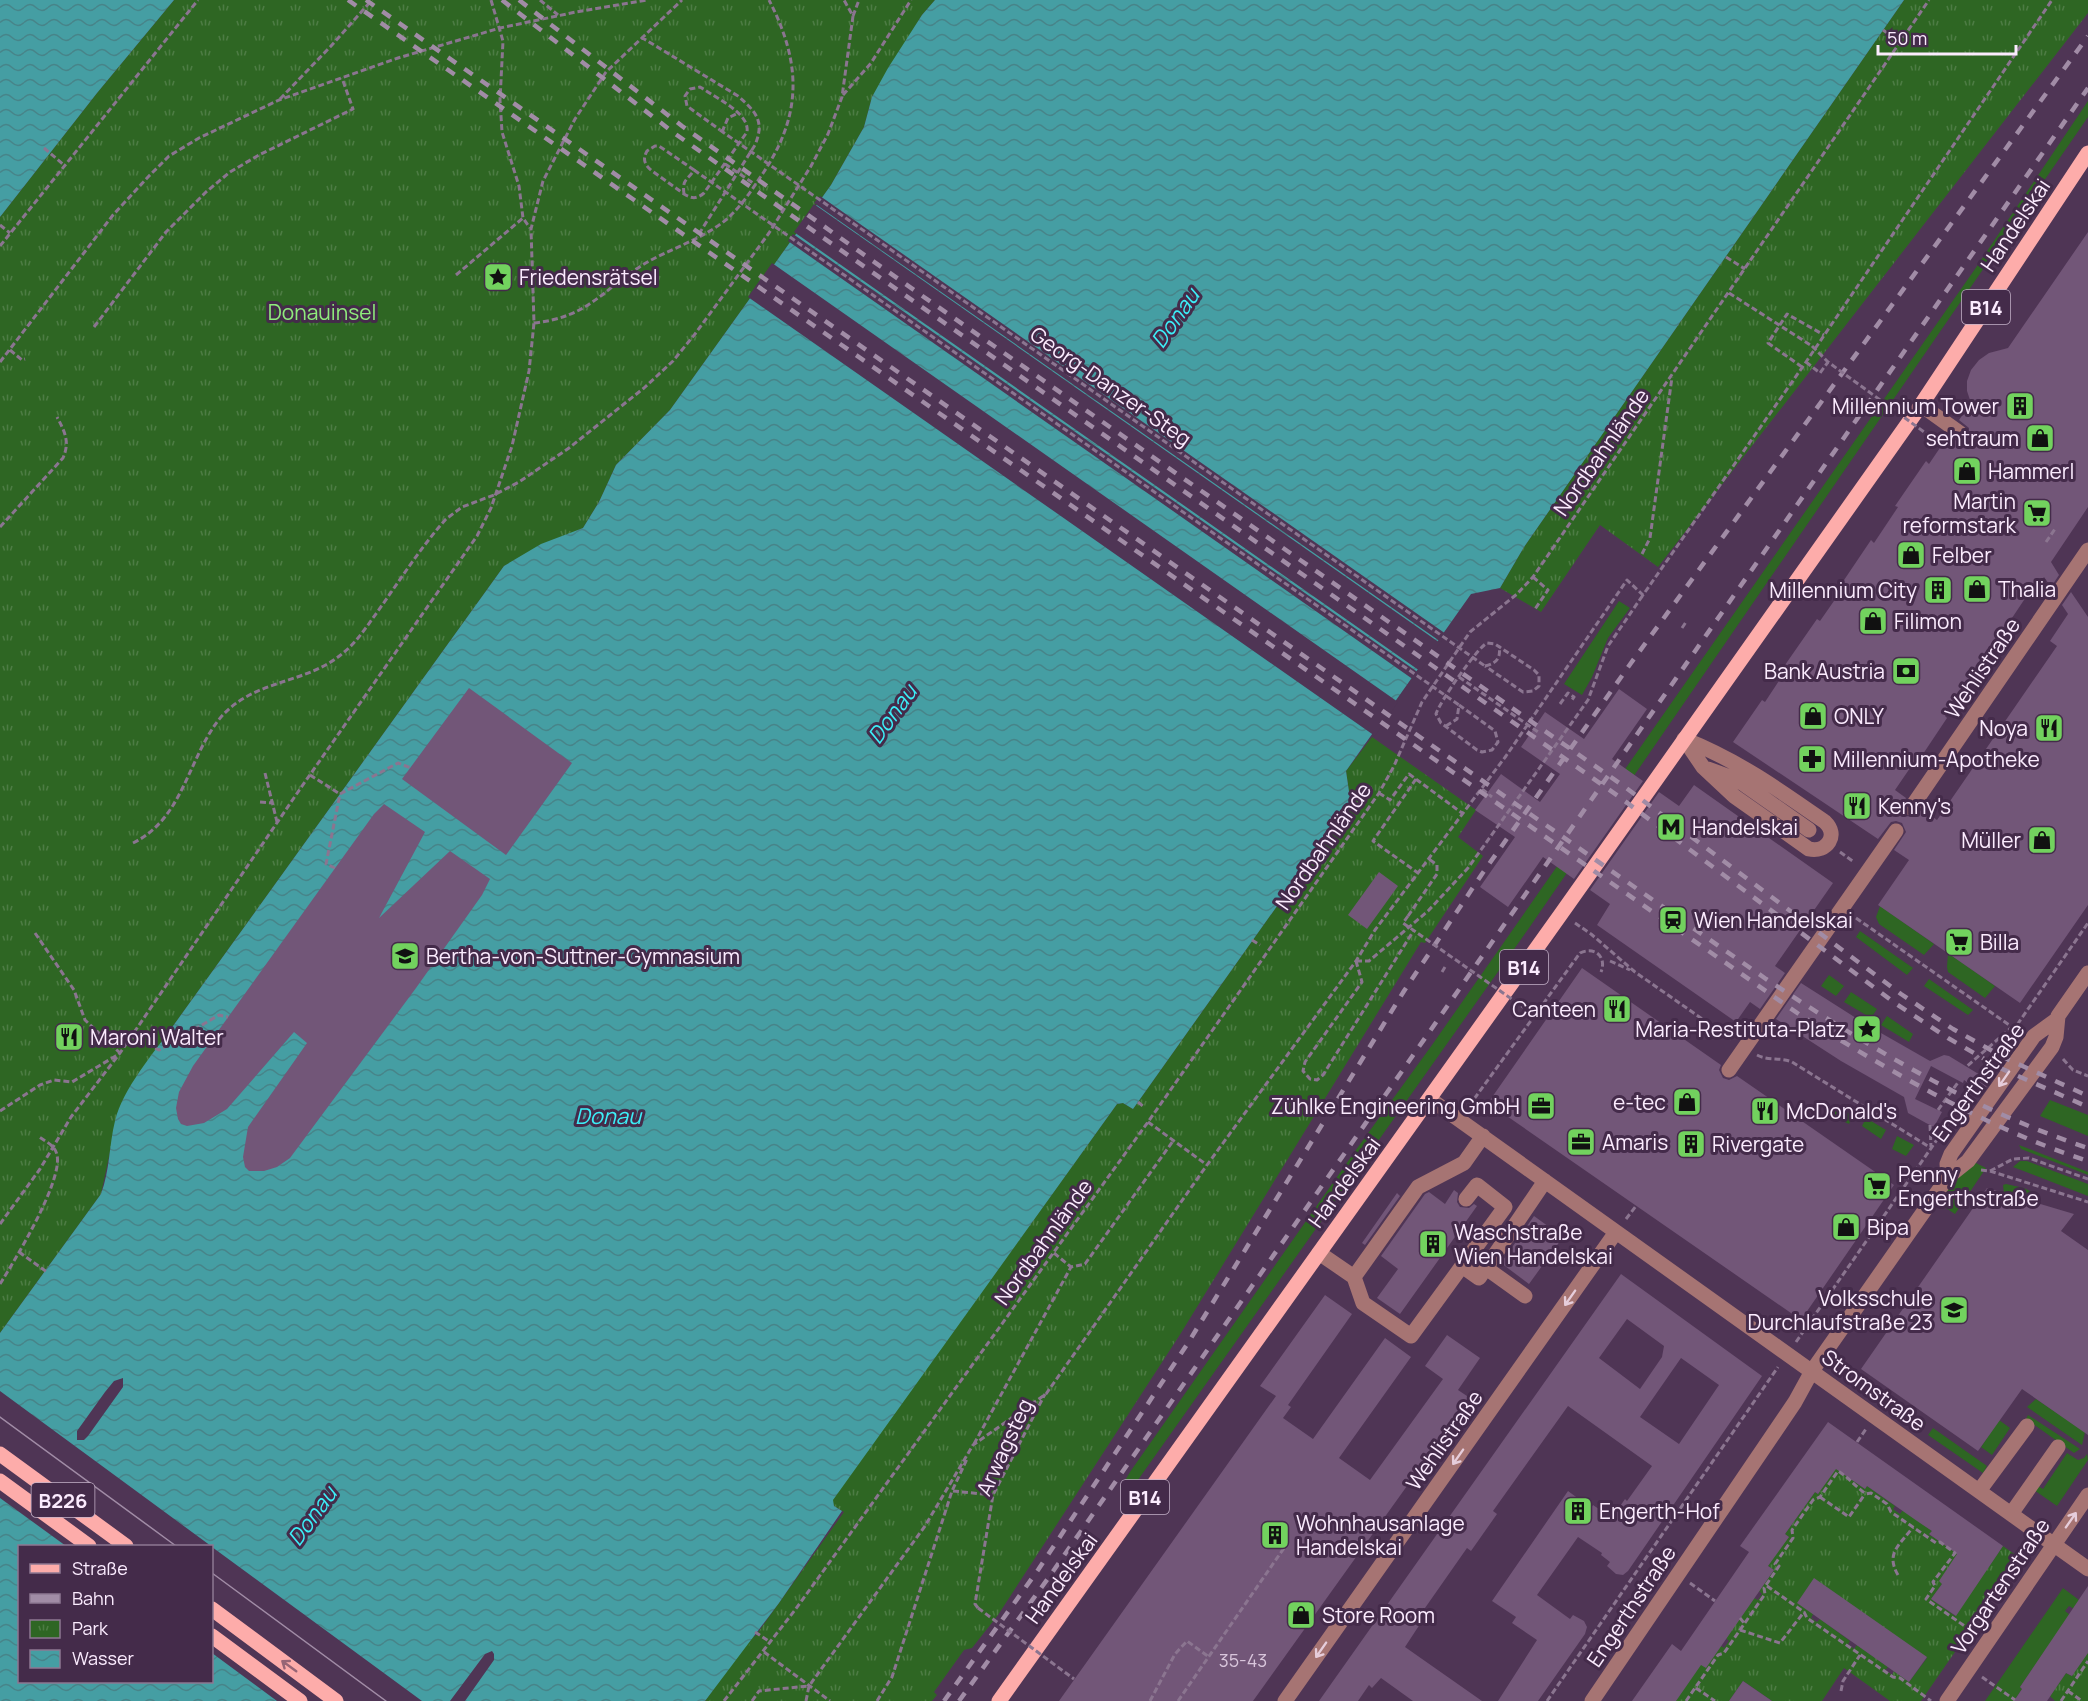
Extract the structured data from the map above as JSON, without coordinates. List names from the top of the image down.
{
  "streets": {
    "main road": ["Handelskai", "B14", "B226"],
    "street": [
      "Wehlistraße",
      "Engerthstraße",
      "Stromstraße",
      "Vorgartenstraße"
    ],
    "path": ["Georg-Danzer-Steg", "Nordbahnlände", "Arwagsteg"]
  },
  "crossings": [
    ["Handelskai", "Stromstraße"],
    ["Wehlistraße", "Stromstraße"],
    ["Engerthstraße", "Stromstraße"],
    ["Stromstraße", "Vorgartenstraße"]
  ],
  "one_way": ["Wehlistraße"],
  "water": ["Donau"],
  "parks": ["Donauinsel"],
  "places": {
    "place": ["Friedensrätsel", "Maria-Restituta-Platz"],
    "building": [
      "Millennium Tower",
      "Millennium City",
      "Rivergate",
      "Waschstraße Wien Handelskai",
      "Engerth-Hof",
      "Wohnhausanlage Handelskai"
    ],
    "shop": [
      "sehtraum",
      "Hammerl",
      "Felber",
      "Thalia",
      "Filimon",
      "ONLY",
      "Müller",
      "e-tec",
      "Bipa",
      "Store Room"
    ],
    "supermarket": ["Martin reformstark", "Billa", "Penny Engerthstraße"],
    "bank": ["Bank Austria"],
    "restaurant": [
      "Noya",
      "Kenny's",
      "Canteen",
      "Maroni Walter",
      "McDonald's"
    ],
    "pharmacy": ["Millennium-Apotheke"],
    "metro station": ["Handelskai"],
    "station": ["Wien Handelskai"],
    "school or university": ["Bertha-von-Suttner-Gymnasium", "Volksschule Durchlaufstraße 23"],
    "office": ["Zühlke Engineering GmbH", "Amaris"]
  },
  "house_numbers": ["35-43"],
  "legend": [
    "Straße",
    "Bahn",
    "Park",
    "Wasser"
  ],
  "scale_bar": "50 m"
}
